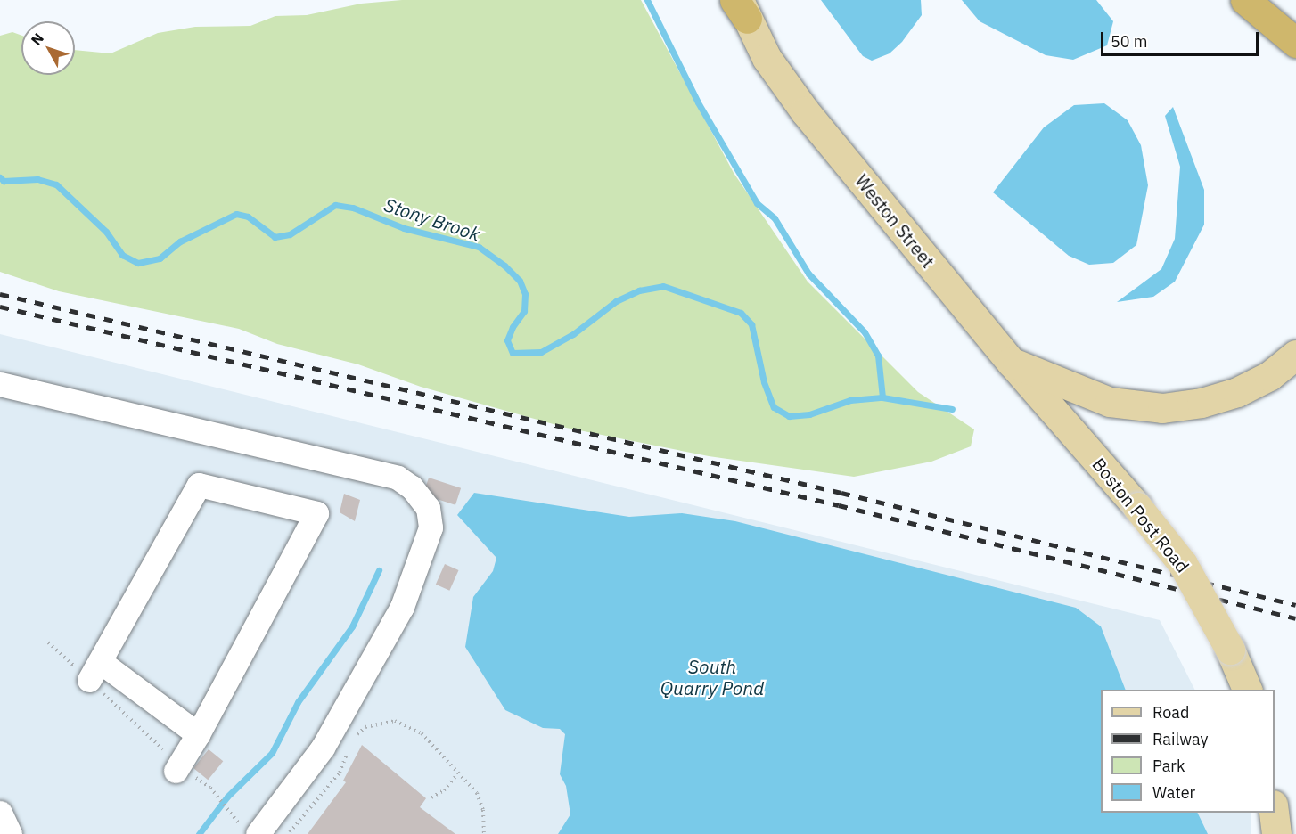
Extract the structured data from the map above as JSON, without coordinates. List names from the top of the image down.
{
  "streets": {
    "main road": ["Weston Street", "Boston Post Road"]
  },
  "crossings": [
    ["Weston Street", "Boston Post Road"]
  ],
  "water": ["Stony Brook", "South Quarry Pond"],
  "legend": [
    "Road",
    "Railway",
    "Park",
    "Water"
  ],
  "scale_bar": "50 m",
  "north": "top left"
}
